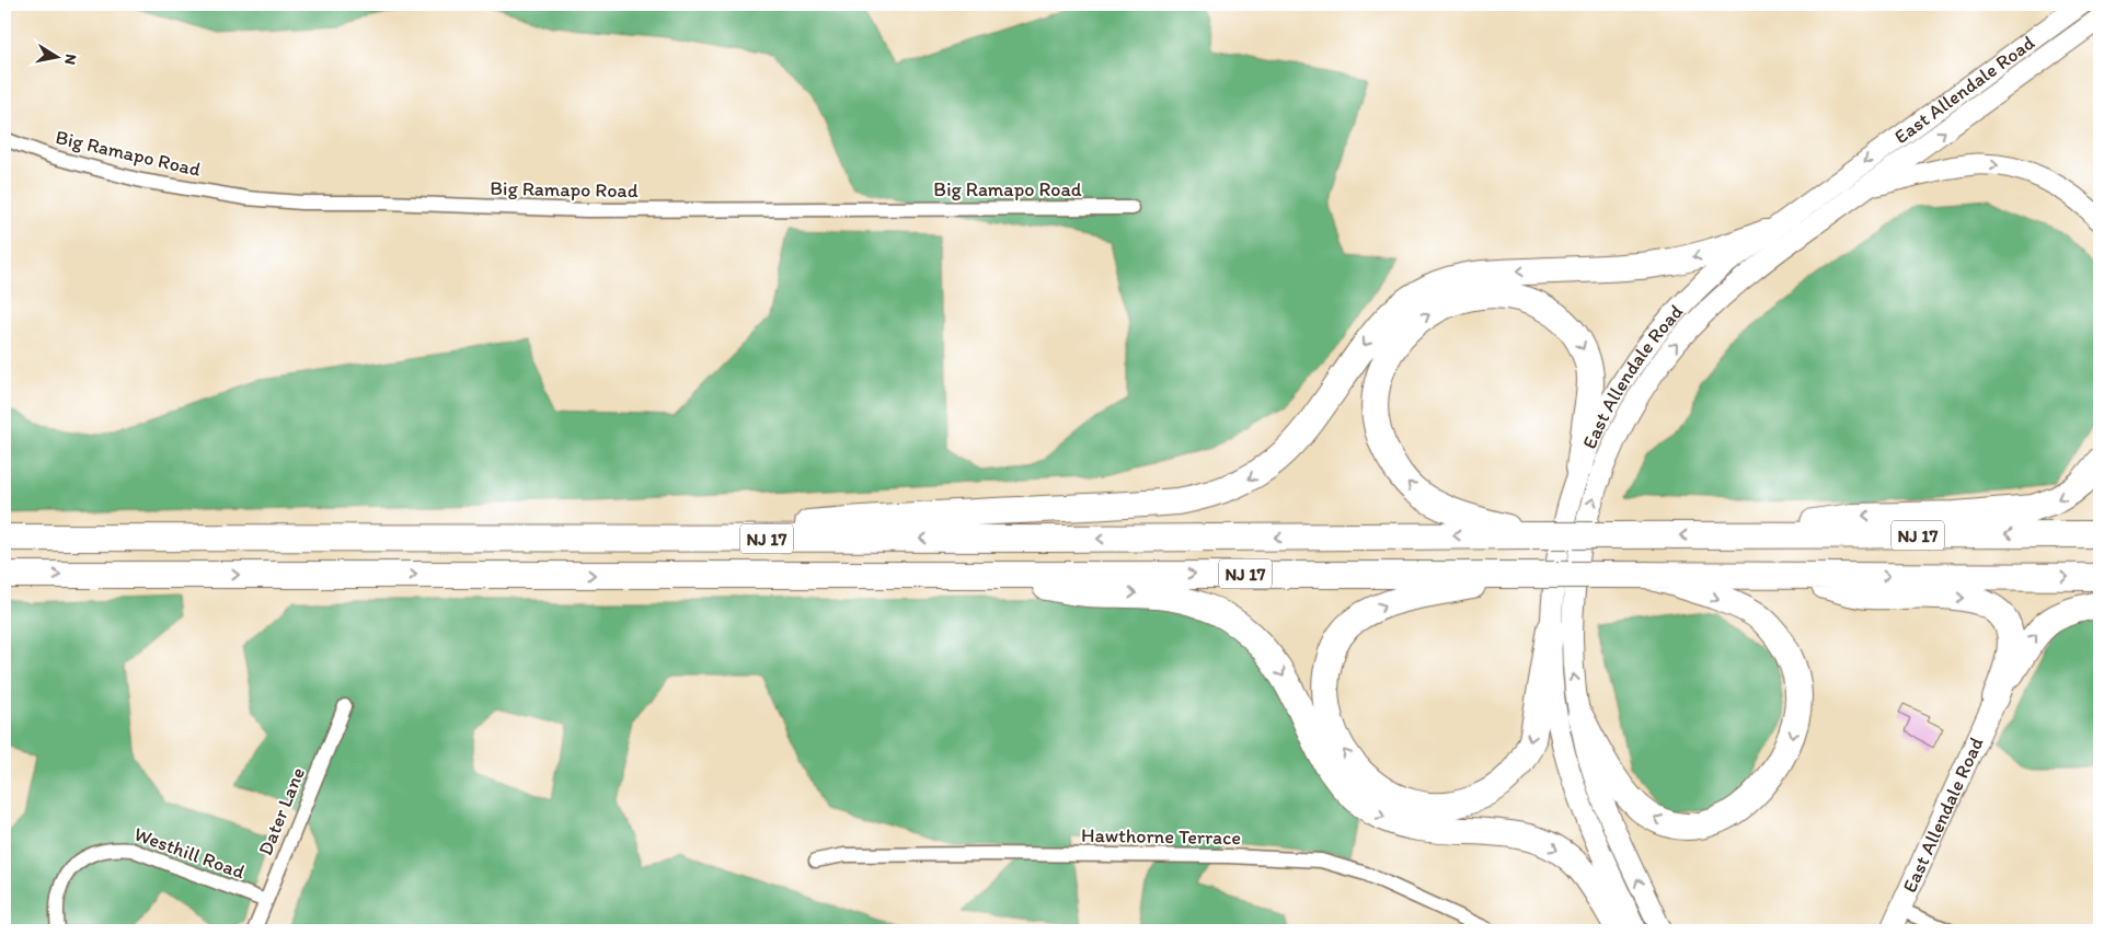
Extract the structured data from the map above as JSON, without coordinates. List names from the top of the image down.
{
  "streets": {
    "highway": ["NJ 17"],
    "main road": ["East Allendale Road"],
    "street": [
      "Big Ramapo Road",
      "Dater Lane",
      "Hawthorne Terrace",
      "Westhill Road"
    ]
  },
  "crossings": [
    ["Dater Lane", "Westhill Road"]
  ],
  "north": "right"
}
